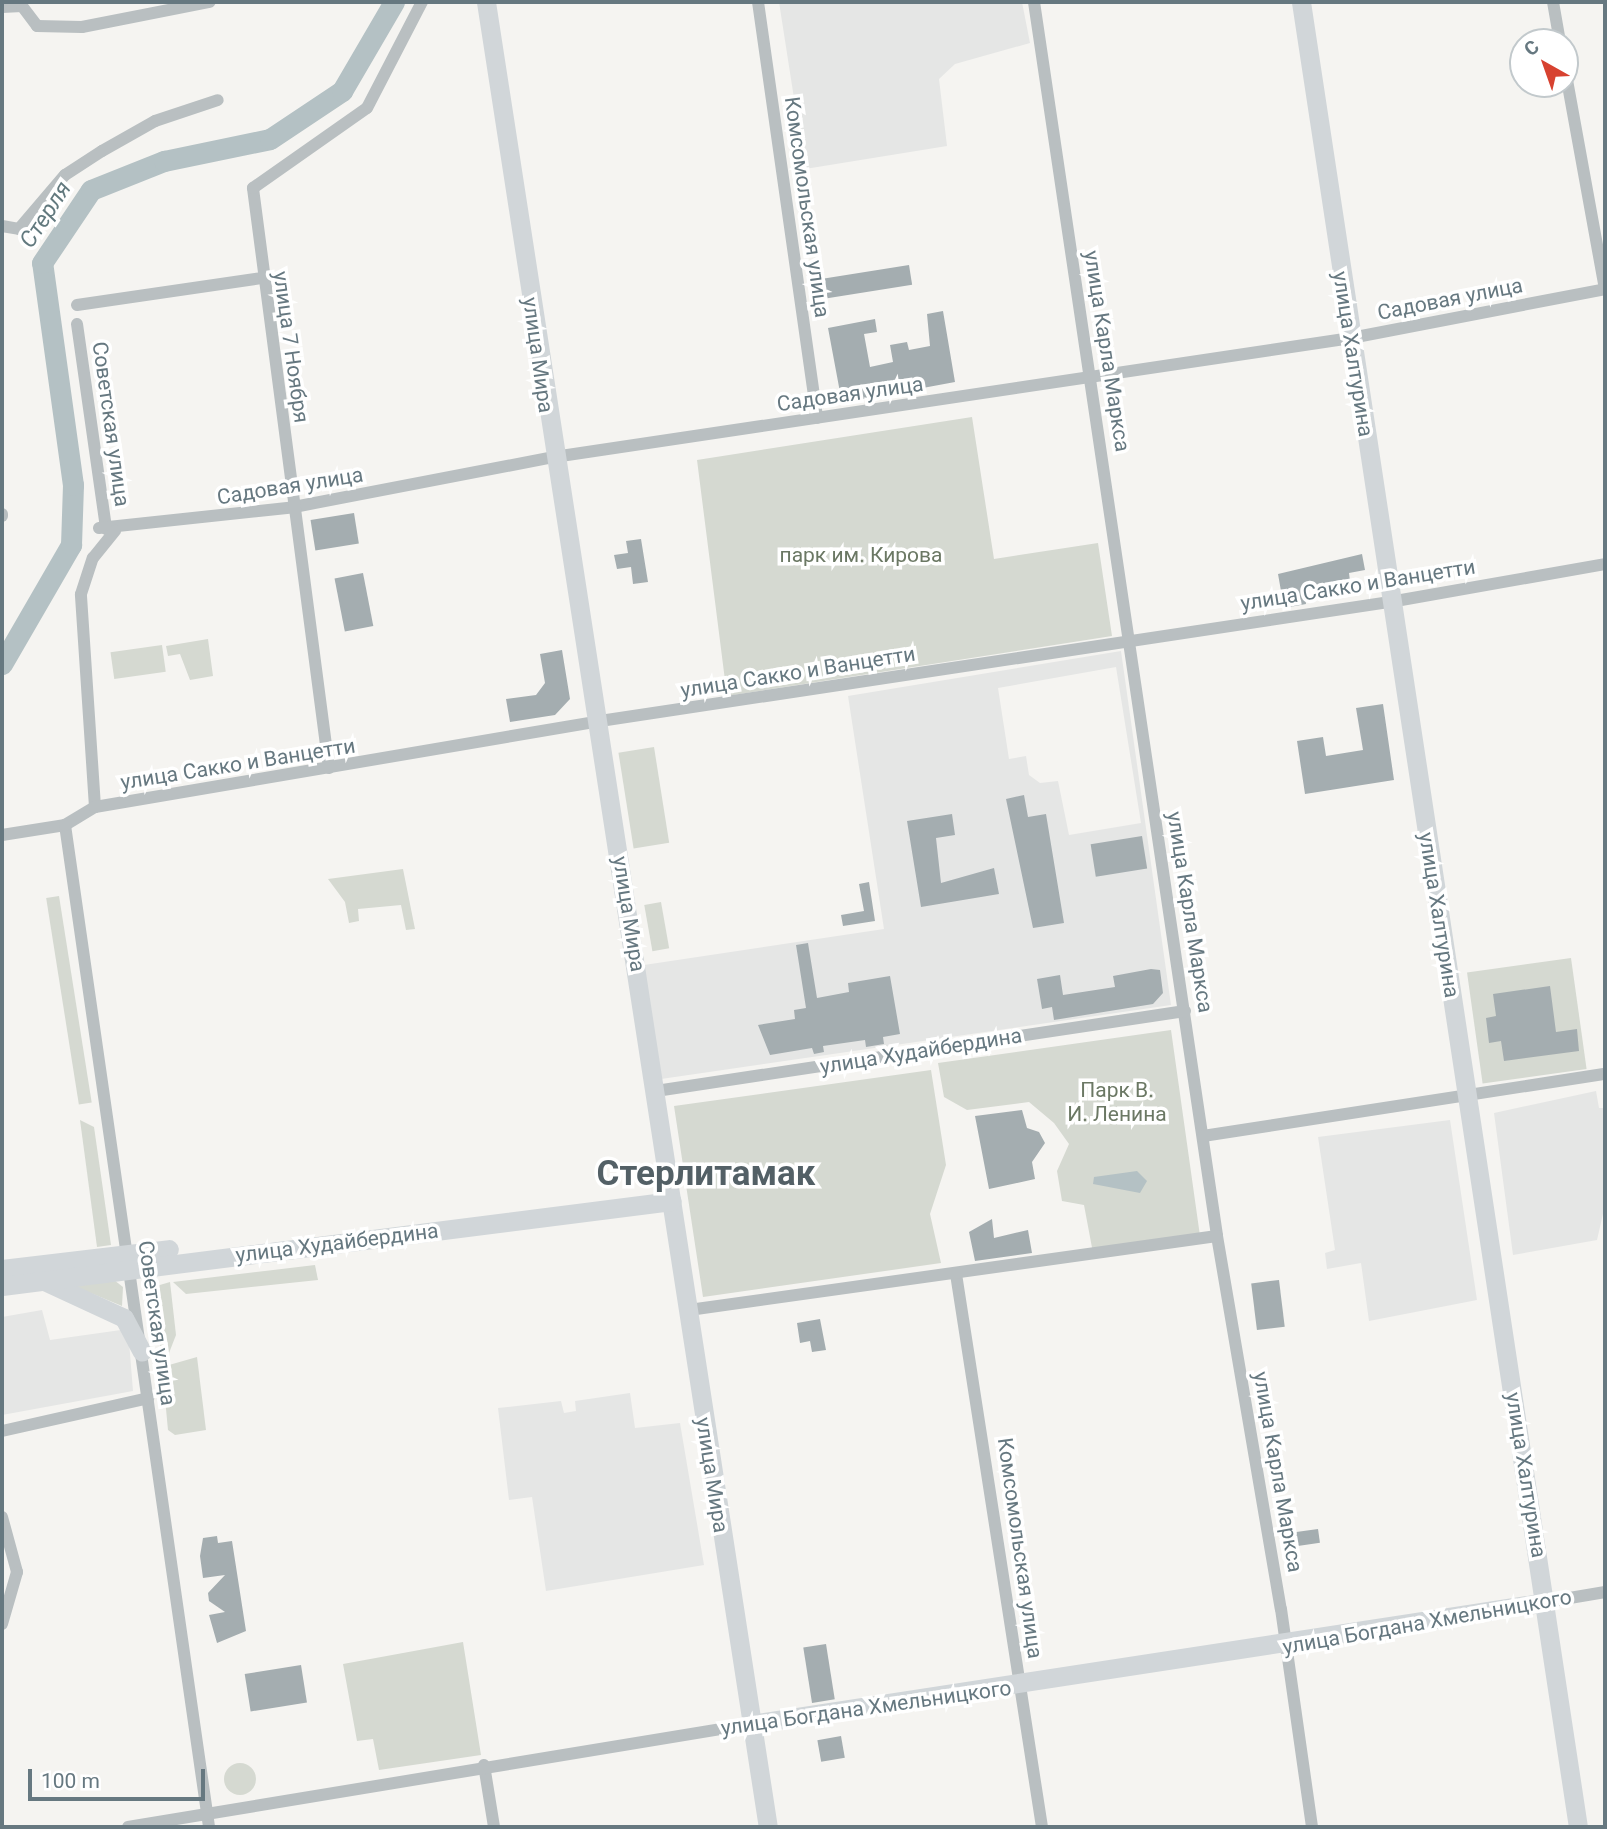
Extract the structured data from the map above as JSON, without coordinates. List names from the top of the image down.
{
  "streets": {
    "main road": [
      "улица Халтурина",
      "улица Мира",
      "улица Худайбердина",
      "улица Богдана Хмельницкого"
    ],
    "street": [
      "Комсомольская улица",
      "Садовая улица",
      "улица 7 Ноября",
      "улица Карла Маркса",
      "Советская улица",
      "улица Сакко и Ванцетти"
    ]
  },
  "crossings": [
    ["Комсомольская улица", "Садовая улица"],
    ["Комсомольская улица", "улица Богдана Хмельницкого"],
    ["Садовая улица", "улица 7 Ноября"],
    ["Садовая улица", "улица Карла Маркса"],
    ["Садовая улица", "улица Халтурина"],
    ["Садовая улица", "улица Мира"],
    ["Садовая улица", "Советская улица"],
    ["улица 7 Ноября", "улица Сакко и Ванцетти"],
    ["улица Карла Маркса", "улица Сакко и Ванцетти"],
    ["улица Карла Маркса", "улица Худайбердина"],
    ["улица Карла Маркса", "улица Богдана Хмельницкого"],
    ["улица Халтурина", "улица Сакко и Ванцетти"],
    ["улица Халтурина", "улица Богдана Хмельницкого"],
    ["улица Мира", "улица Сакко и Ванцетти"],
    ["улица Мира", "улица Худайбердина"],
    ["улица Мира", "улица Богдана Хмельницкого"],
    ["Советская улица", "улица Сакко и Ванцетти"],
    ["Советская улица", "улица Худайбердина"],
    ["Советская улица", "улица Богдана Хмельницкого"]
  ],
  "districts": ["Стерлитамак"],
  "water": ["Стерля"],
  "parks": ["парк им. Кирова", "Парк В. И. Ленина"],
  "scale_bar": "100 m",
  "north": "top left"
}
